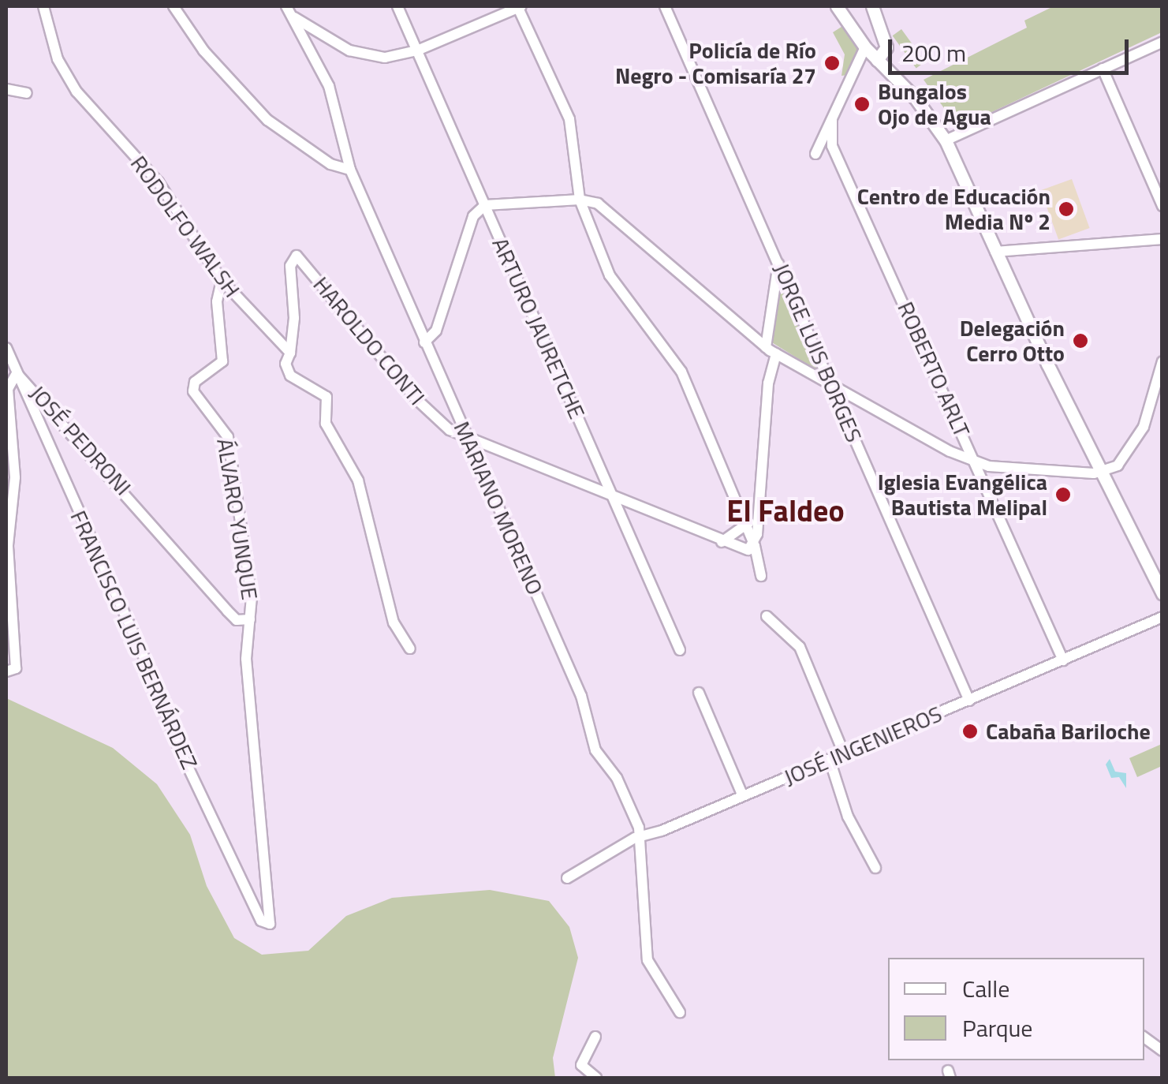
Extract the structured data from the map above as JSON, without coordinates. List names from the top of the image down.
{
  "streets": {
    "street": [
      "RODOLFO WALSH",
      "ARTURO JAURETCHE",
      "HAROLDO CONTI",
      "JORGE LUIS BORGES",
      "ROBERTO ARLT",
      "JOSÉ PEDRONI",
      "MARIANO MORENO",
      "ÁLVARO YUNQUE",
      "FRANCISCO LUIS BERNÁRDEZ",
      "JOSÉ INGENIEROS"
    ]
  },
  "crossings": [
    ["RODOLFO WALSH", "HAROLDO CONTI"],
    ["RODOLFO WALSH", "ÁLVARO YUNQUE"],
    ["ARTURO JAURETCHE", "HAROLDO CONTI"],
    ["HAROLDO CONTI", "MARIANO MORENO"],
    ["JORGE LUIS BORGES", "JOSÉ INGENIEROS"],
    ["ROBERTO ARLT", "JOSÉ INGENIEROS"],
    ["JOSÉ PEDRONI", "ÁLVARO YUNQUE"],
    ["JOSÉ PEDRONI", "FRANCISCO LUIS BERNÁRDEZ"],
    ["MARIANO MORENO", "JOSÉ INGENIEROS"],
    ["ÁLVARO YUNQUE", "FRANCISCO LUIS BERNÁRDEZ"]
  ],
  "districts": ["El Faldeo"],
  "places": [
    "Policía de Río Negro - Comisaría 27",
    "Bungalos Ojo de Agua",
    "Centro de Educación Media Nº 2",
    "Delegación Cerro Otto",
    "Iglesia Evangélica Bautista Melipal",
    "Cabaña Bariloche"
  ],
  "legend": ["Calle", "Parque"],
  "scale_bar": "200 m"
}
